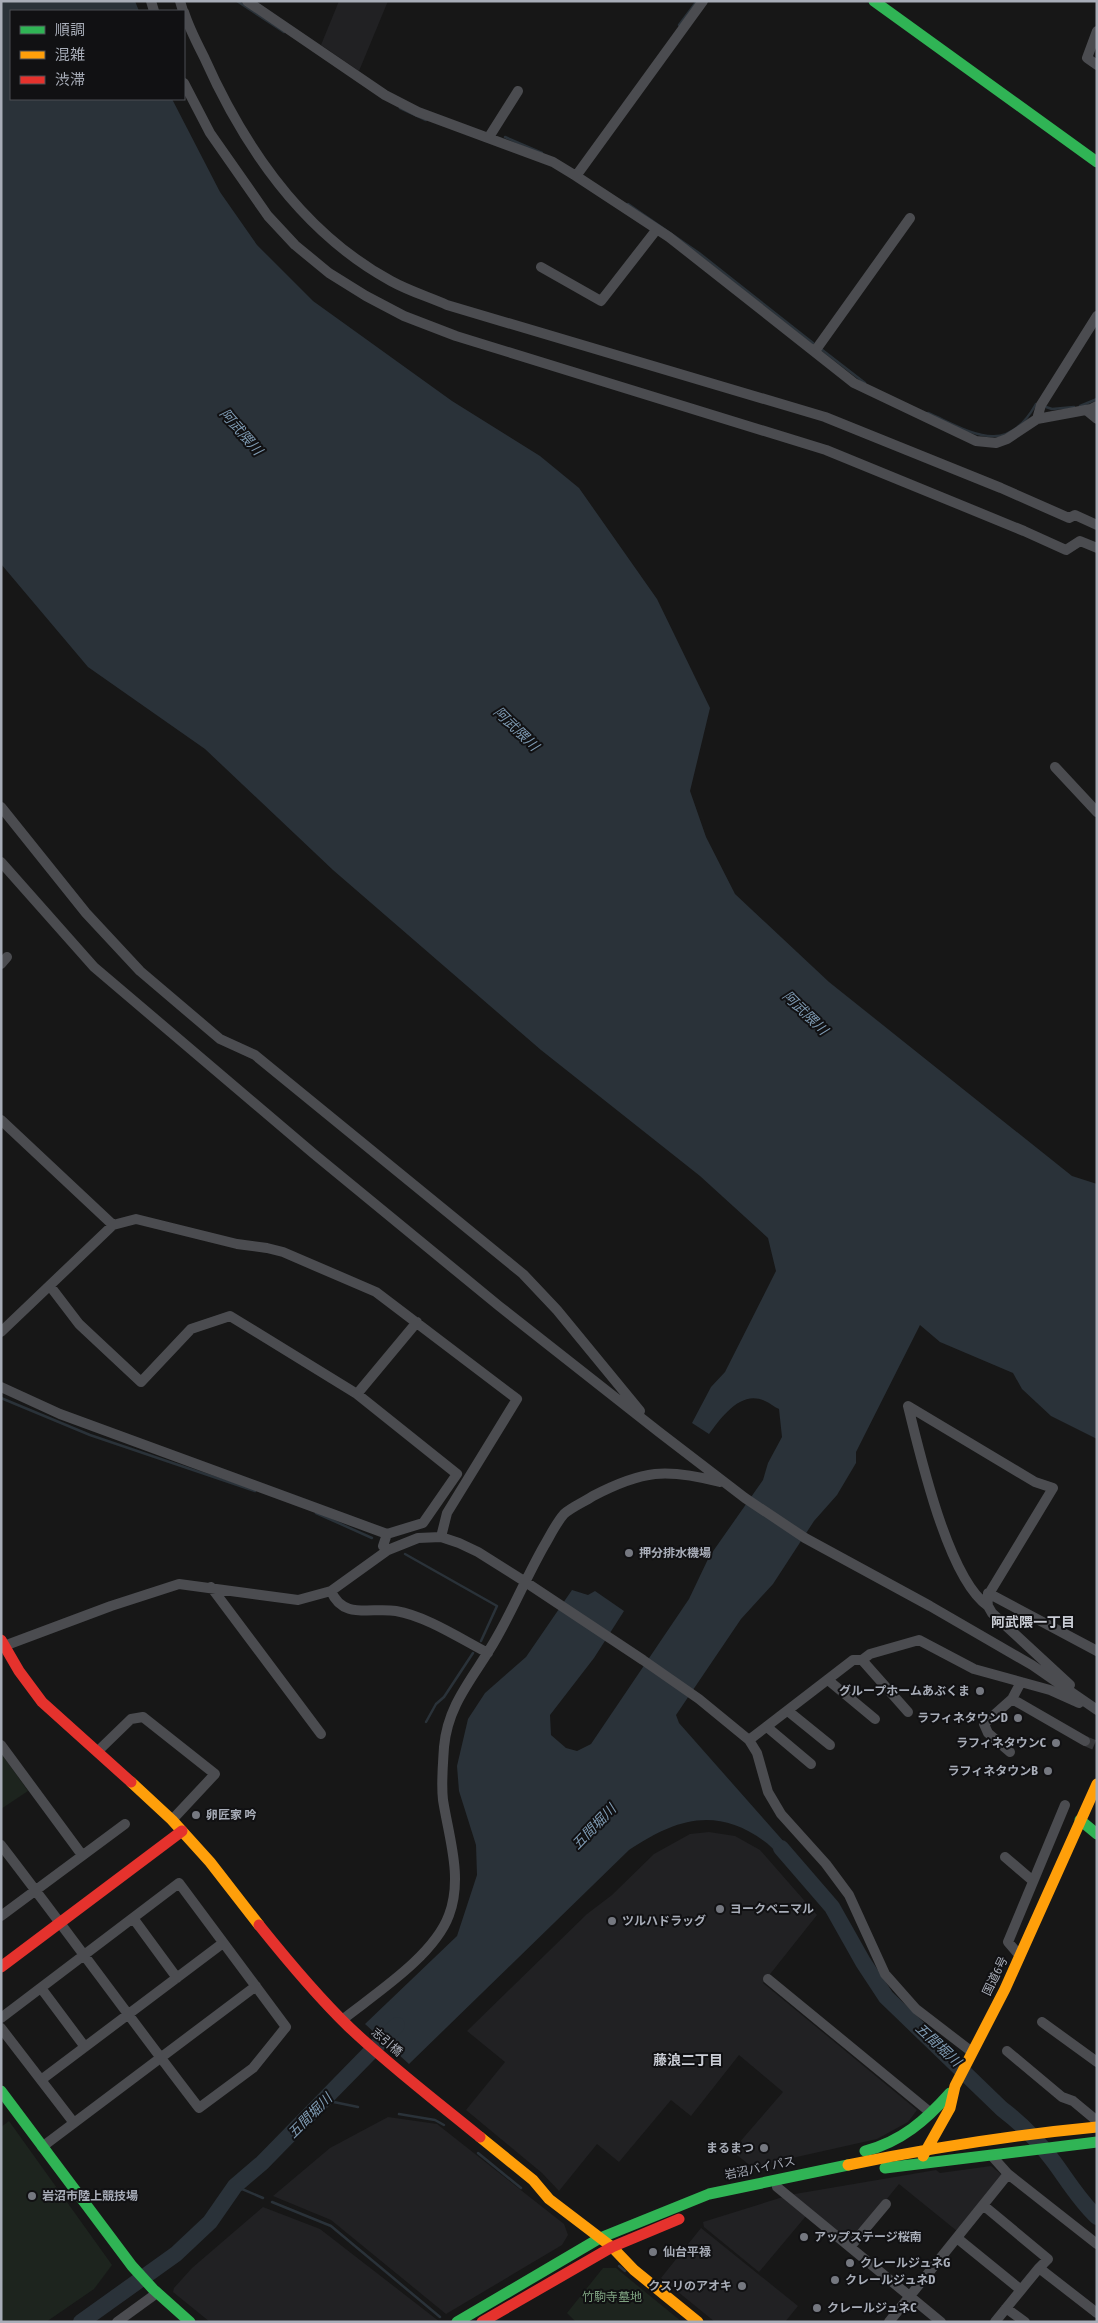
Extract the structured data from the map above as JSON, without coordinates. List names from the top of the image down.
{
  "streets": {
    "main road": ["国道6号", "志引橋", "岩沼バイパス"]
  },
  "crossings": [
    ["国道6号", "岩沼バイパス"],
    ["志引橋", "岩沼バイパス"]
  ],
  "districts": ["阿武隈一丁目", "藤浪二丁目"],
  "water": ["阿武隈川", "五間堀川"],
  "parks": ["竹駒寺墓地"],
  "places": [
    "押分排水機場",
    "グループホームあぶくま",
    "ラフィネタウンD",
    "ラフィネタウンC",
    "ラフィネタウンB",
    "卵匠家 吟",
    "ヨークベニマル",
    "ツルハドラッグ",
    "まるまつ",
    "岩沼市陸上競技場",
    "アップステージ桜南",
    "仙台平禄",
    "クレールジュネG",
    "クレールジュネD",
    "クスリのアオキ",
    "クレールジュネC"
  ],
  "legend": ["順調", "混雑", "渋滞"]
}
